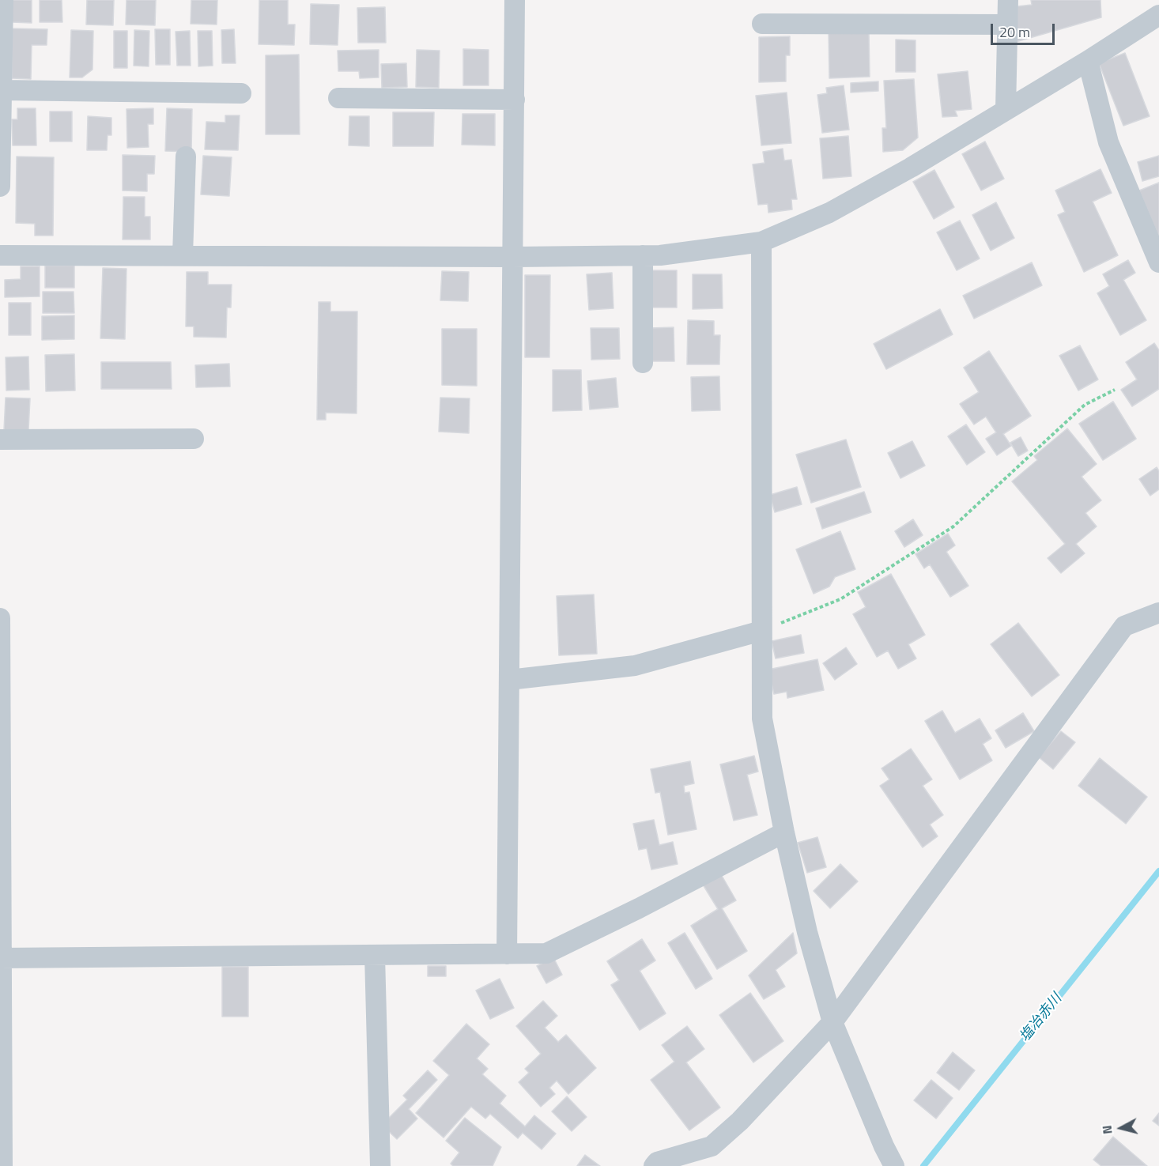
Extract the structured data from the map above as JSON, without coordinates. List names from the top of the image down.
{
  "water": ["塩冶赤川"],
  "scale_bar": "20 m",
  "north": "left"
}
